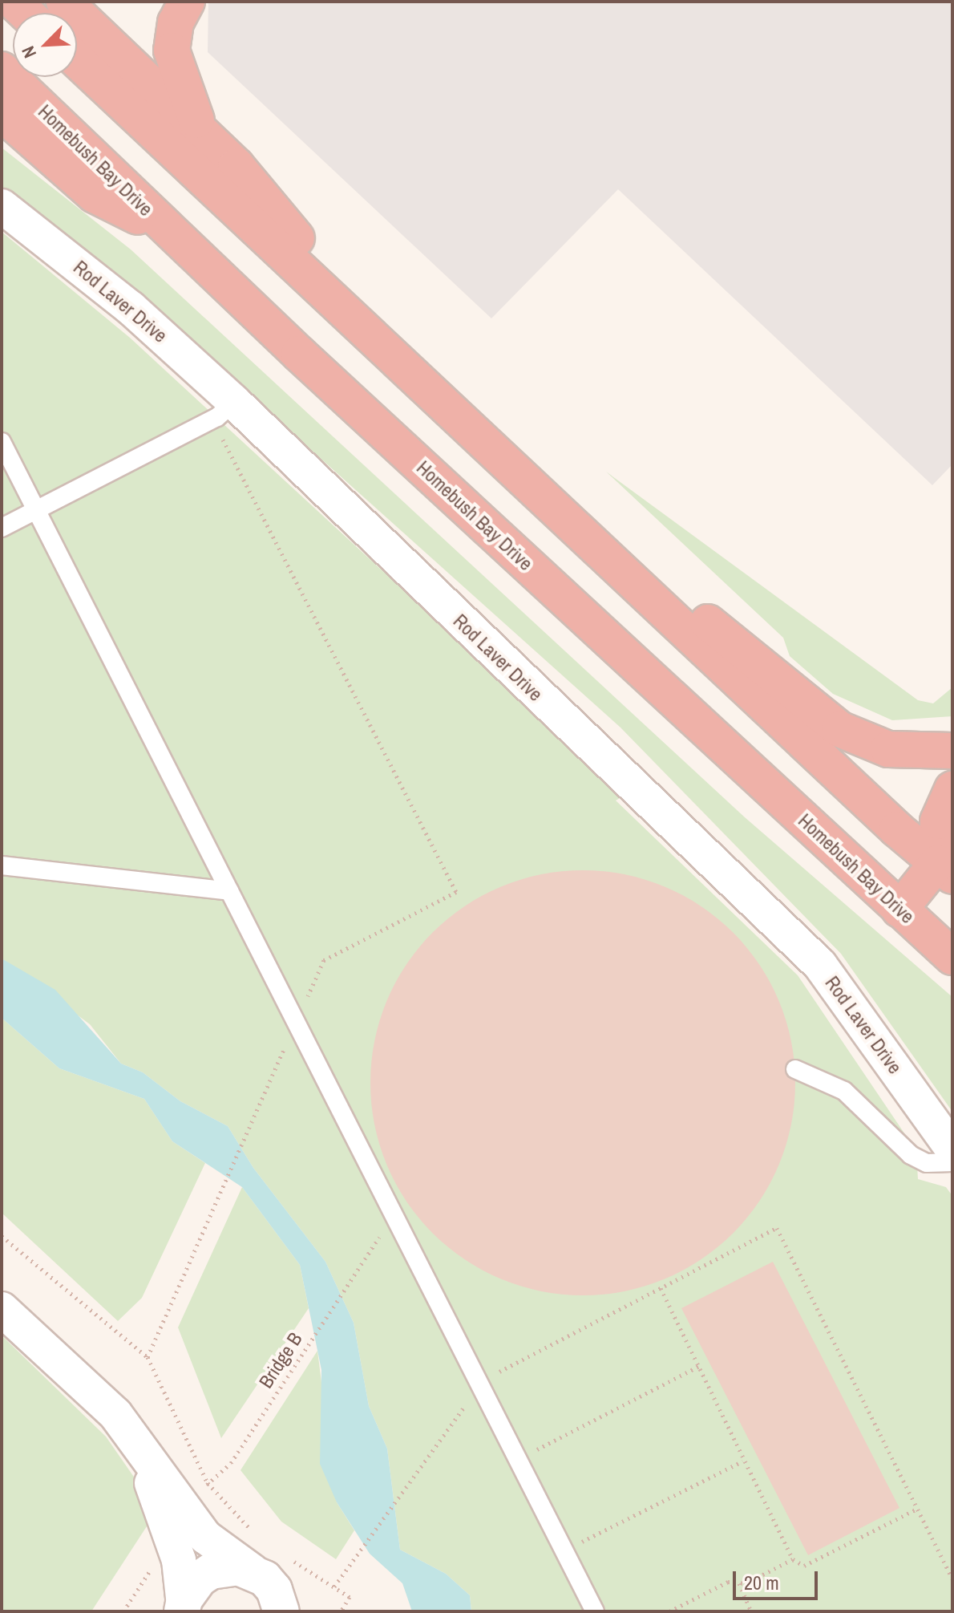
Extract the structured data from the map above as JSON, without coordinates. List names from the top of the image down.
{
  "streets": {
    "highway": ["Homebush Bay Drive"],
    "street": ["Rod Laver Drive"],
    "path": ["Bridge B"]
  },
  "scale_bar": "20 m",
  "north": "bottom left"
}
